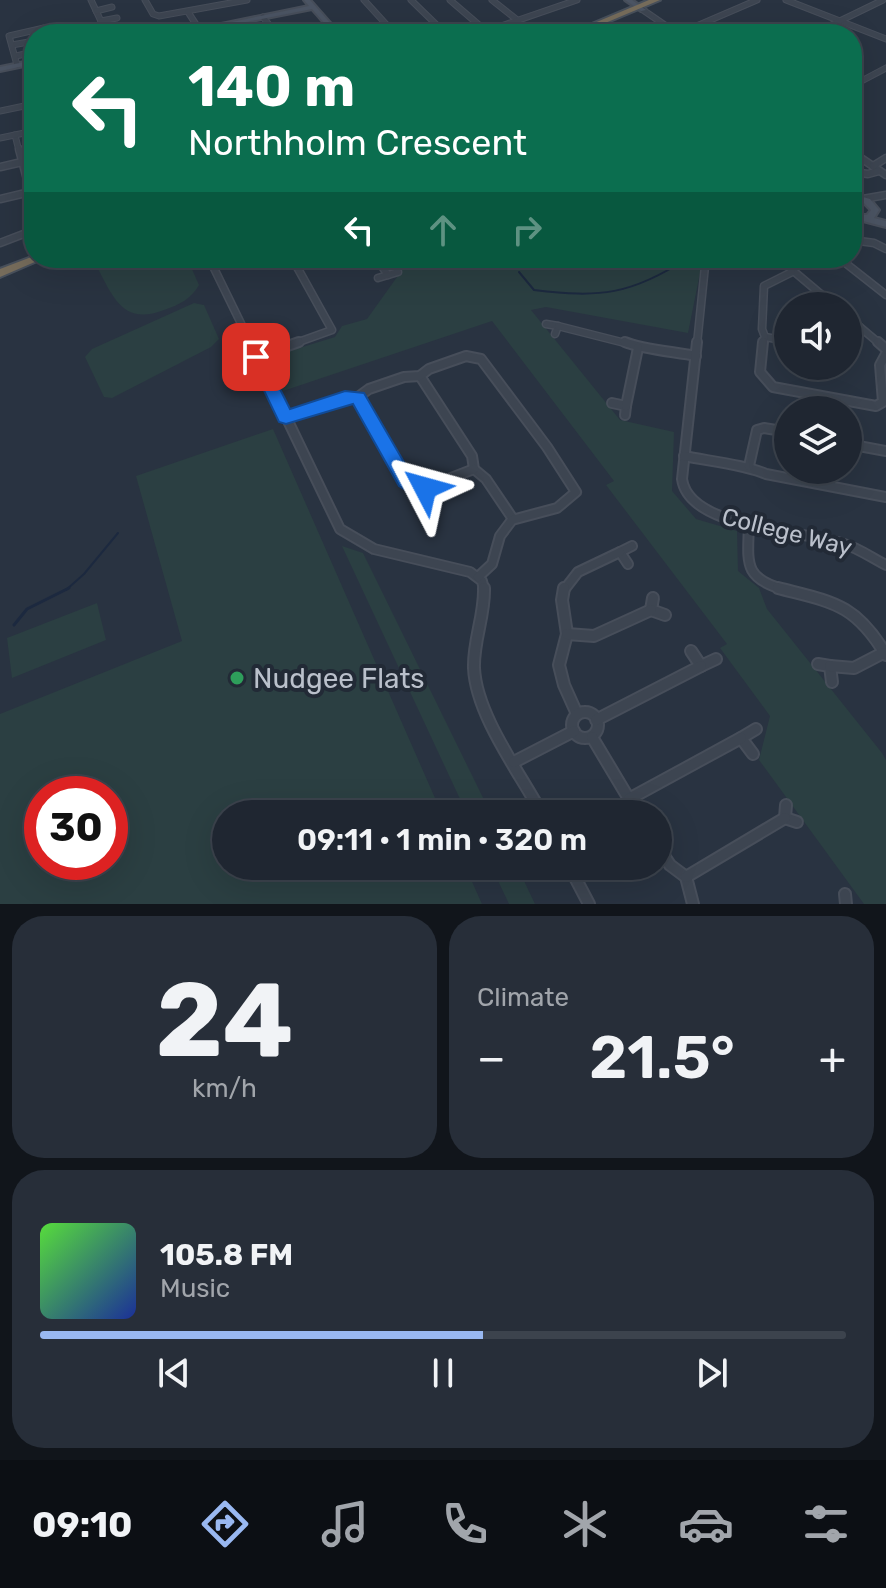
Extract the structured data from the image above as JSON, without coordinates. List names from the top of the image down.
{
  "streets": {
    "street": ["College Way"]
  },
  "places": ["Nudgee Flats"],
  "page": {
    "turn": ["140 m", "Northholm Crescent"],
    "limit": "30",
    "trip": "09:11 · 1 min · 320 m",
    "tile": [
      ["24", "km/h"],
      "Climate"
    ],
    "heat": ["−", "21.5°", "+"],
    "song": ["105.8 FM", "Music"],
    "tabs": "09:10"
  }
}
